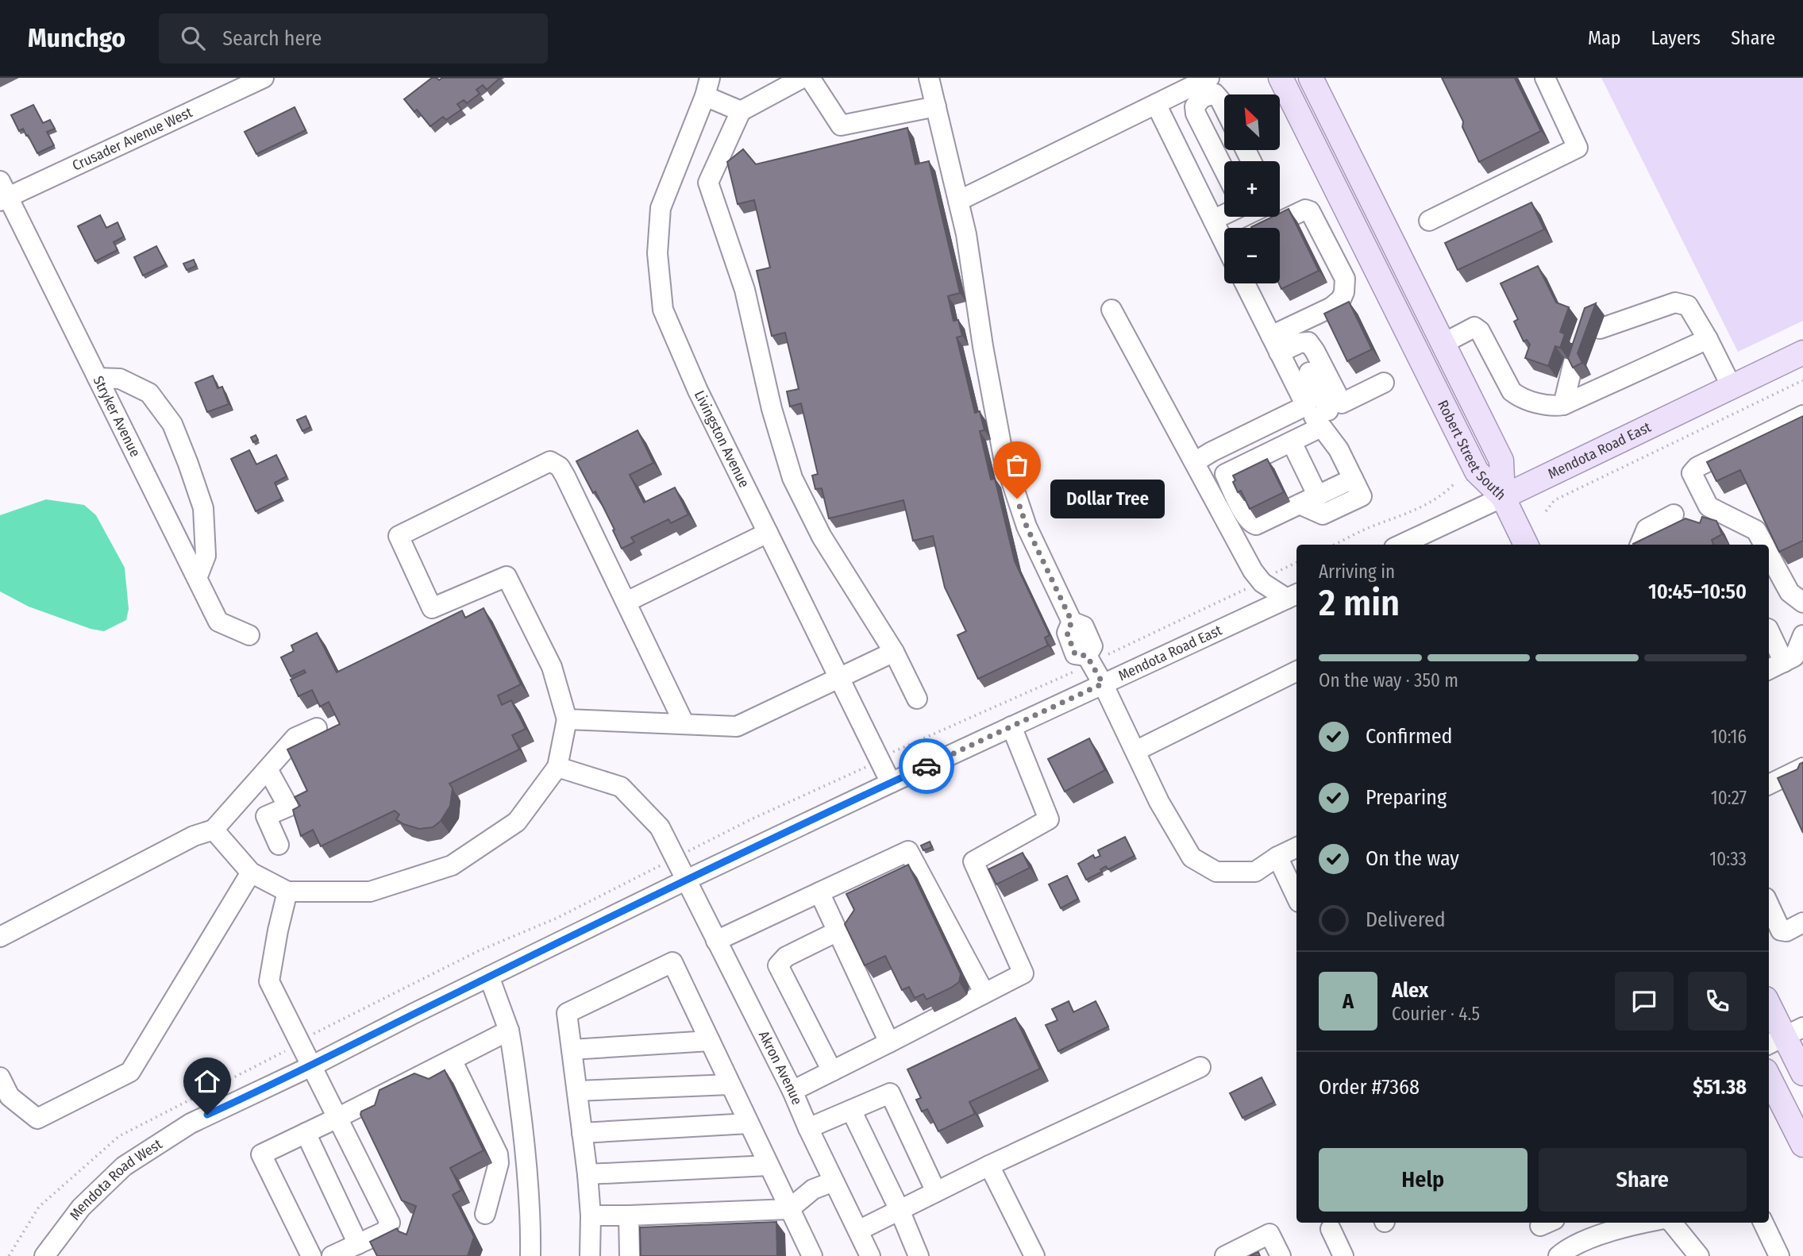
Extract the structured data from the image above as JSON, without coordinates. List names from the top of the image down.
{
  "streets": {
    "main road": ["Robert Street South", "Mendota Road East"],
    "street": [
      "Crusader Avenue West",
      "Stryker Avenue",
      "Livingston Avenue",
      "Akron Avenue",
      "Mendota Road West"
    ]
  },
  "crossings": [
    ["Crusader Avenue West", "Stryker Avenue"],
    ["Livingston Avenue", "Mendota Road East"],
    ["Livingston Avenue", "Mendota Road West"],
    ["Robert Street South", "Mendota Road East"],
    ["Mendota Road East", "Mendota Road West"],
    ["Akron Avenue", "Mendota Road West"]
  ],
  "places": ["Dollar Tree"],
  "north": "top left",
  "page": {
    "header": "Munchgo",
    "search": "Search here",
    "nav": ["Map", "Layers", "Share"],
    "map_buttons": ["+", "−"],
    "bubble": "Dollar Tree",
    "heading": ["2 min", "Arriving in", "10:45–10:50"],
    "panel": [
      "Alex",
      "Courier · 4.5",
      "Order #7368",
      "$51.38"
    ],
    "bar": "On the way · 350 m",
    "list": [
      ["Confirmed", "10:16"],
      ["Preparing", "10:27"],
      ["On the way", "10:33"],
      "Delivered"
    ],
    "round": "A",
    "buttons": ["Help", "Share"]
  }
}
